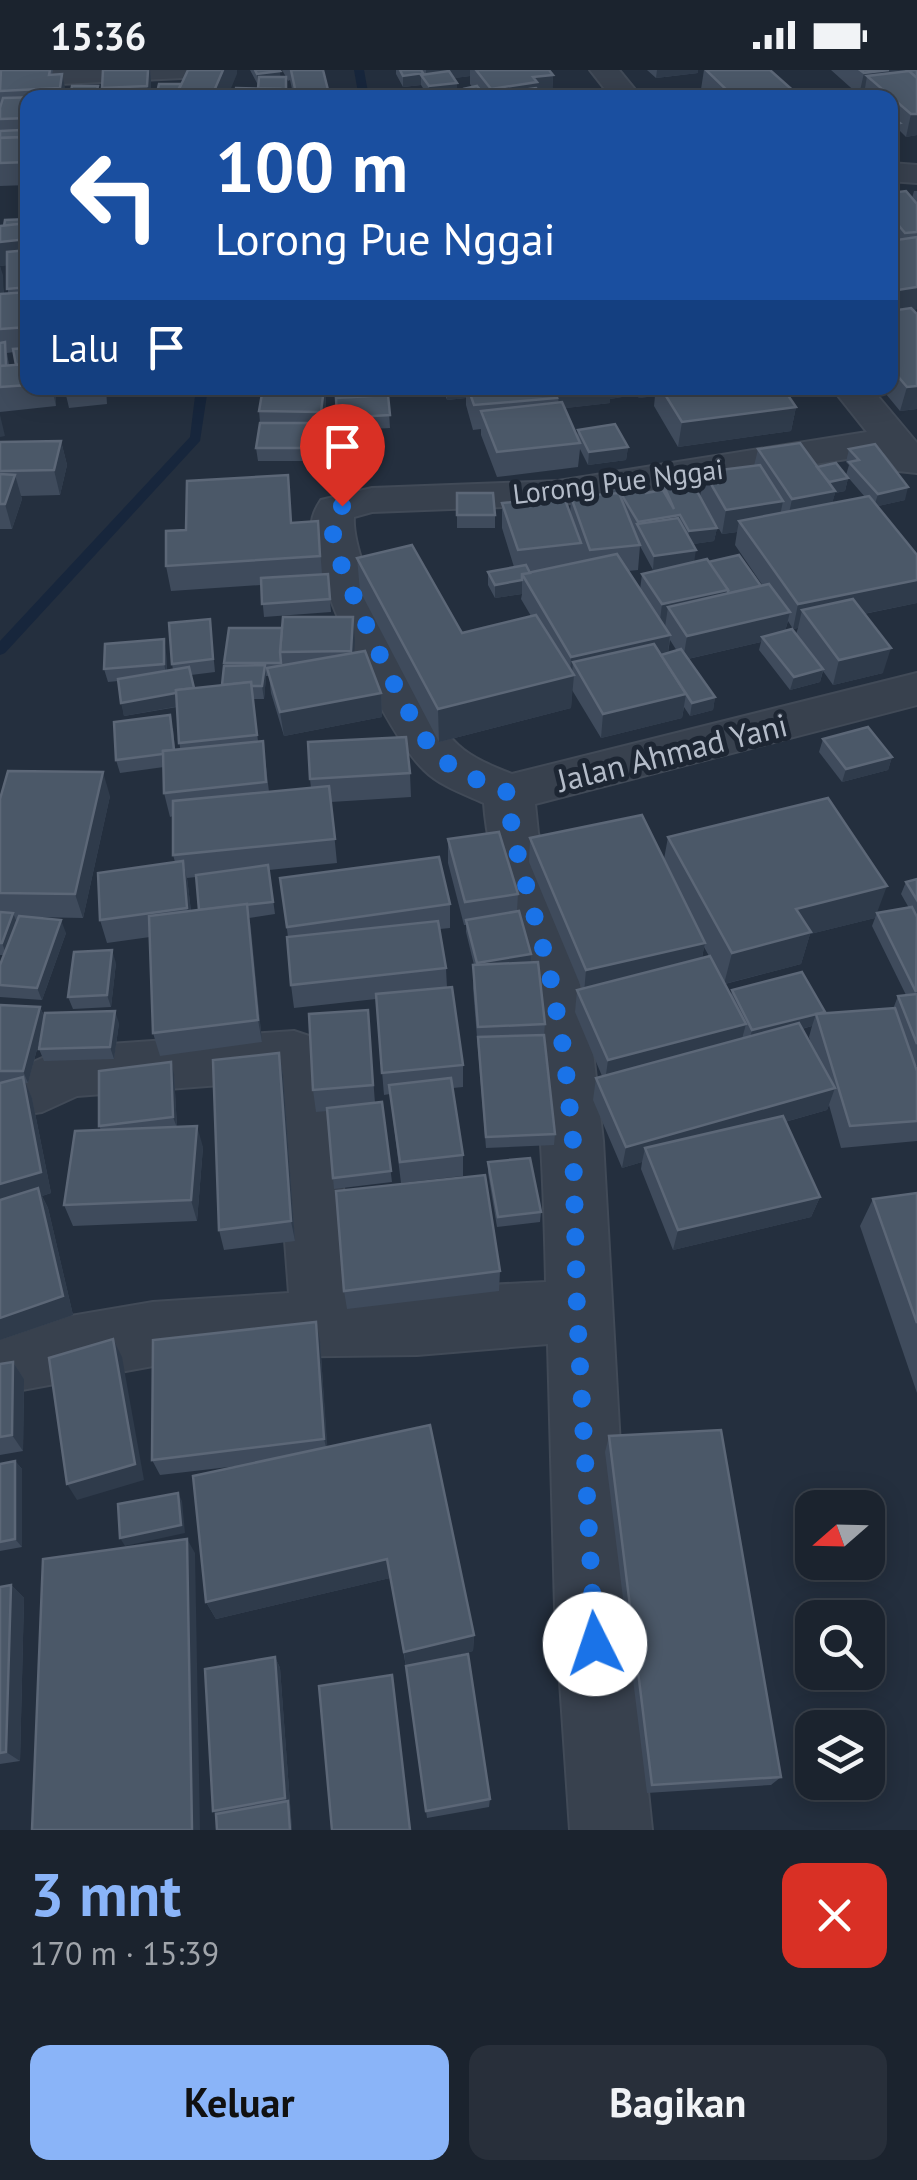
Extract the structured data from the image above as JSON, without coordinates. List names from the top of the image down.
{
  "streets": {
    "street": ["Lorong Pue Nggai", "Jalan Ahmad Yani"]
  },
  "crossings": [
    ["Lorong Pue Nggai", "Jalan Ahmad Yani"]
  ],
  "north": "left",
  "page": {
    "status": "15:36",
    "turn": ["100 m", "Lorong Pue Nggai"],
    "then": "Lalu",
    "heading": ["3 mnt", "170 m · 15:39"],
    "buttons": ["Keluar", "Bagikan"]
  }
}
